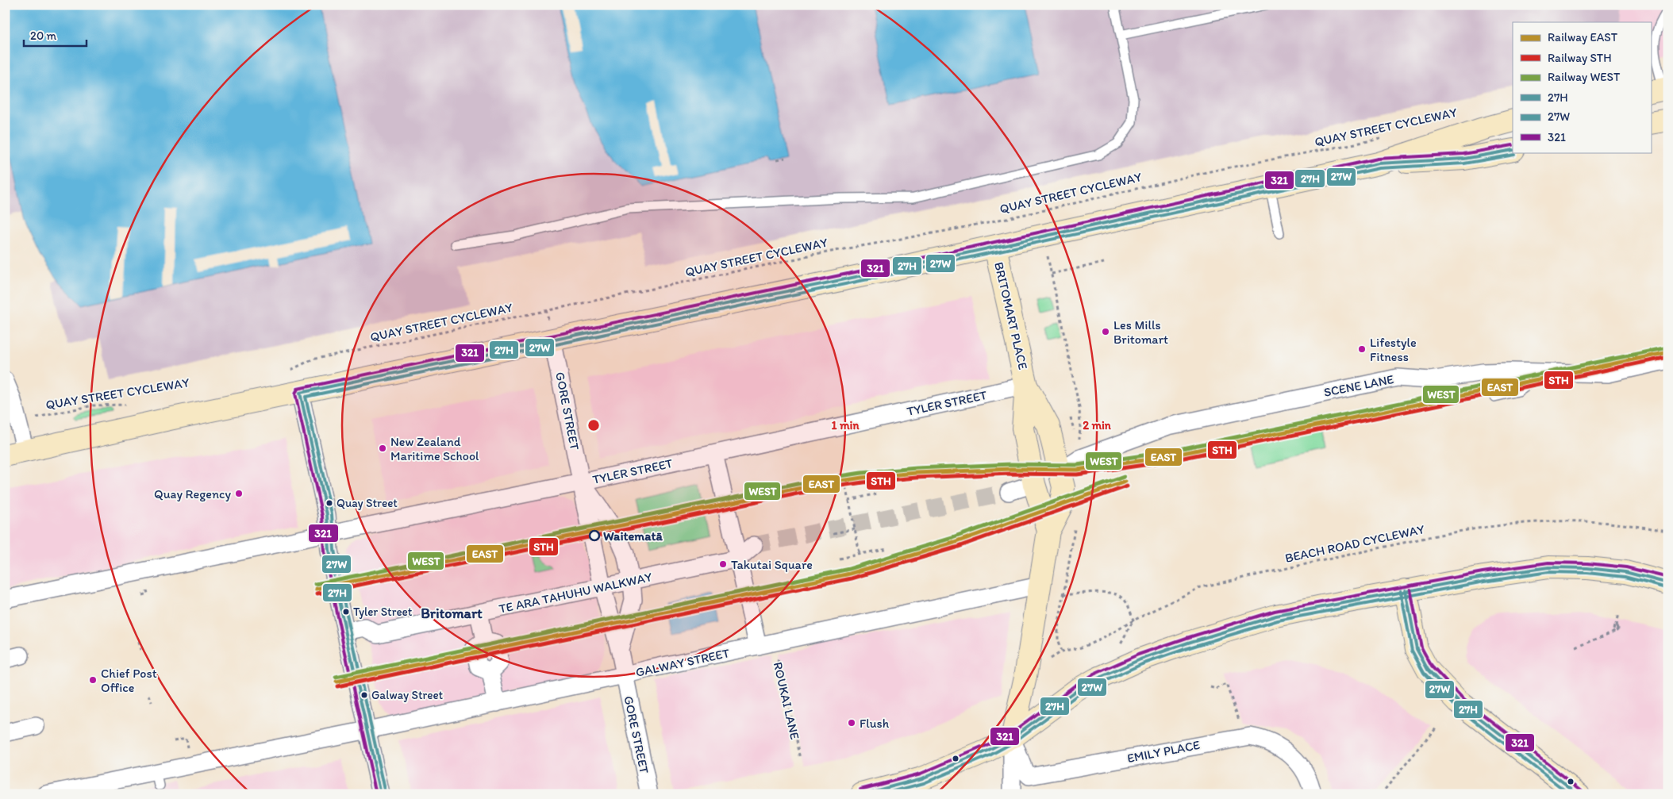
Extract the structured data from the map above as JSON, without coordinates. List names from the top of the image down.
{
  "streets": {
    "main road": ["BRITOMART PLACE"],
    "street": [
      "SCENE LANE",
      "TYLER STREET",
      "GORE STREET",
      "TE ARA TAHUHU WALKWAY",
      "GALWAY STREET",
      "EMILY PLACE"
    ],
    "path": ["QUAY STREET CYCLEWAY", "BEACH ROAD CYCLEWAY", "ROUKAI LANE"]
  },
  "crossings": [
    ["BRITOMART PLACE", "SCENE LANE"],
    ["BRITOMART PLACE", "TYLER STREET"],
    ["BRITOMART PLACE", "GALWAY STREET"],
    ["BRITOMART PLACE", "EMILY PLACE"],
    ["TYLER STREET", "GORE STREET"],
    ["GORE STREET", "TE ARA TAHUHU WALKWAY"],
    ["GORE STREET", "GALWAY STREET"],
    ["GALWAY STREET", "ROUKAI LANE"]
  ],
  "districts": ["Britomart"],
  "places": [
    "Les Mills Britomart",
    "Lifestyle Fitness",
    "New Zealand Maritime School",
    "Quay Regency",
    "Quay Street",
    "Waitematā",
    "Takutai Square",
    "Tyler Street",
    "Chief Post Office",
    "Galway Street",
    "Flush"
  ],
  "lines": [
    "transit line 321",
    "transit line 27H",
    "transit line 27W",
    "rail line WEST",
    "rail line EAST",
    "rail line STH"
  ],
  "legend": [
    "Railway EAST",
    "Railway STH",
    "Railway WEST",
    "27H",
    "27W",
    "321"
  ],
  "scale_bar": "20 m",
  "rings": ["1 min", "2 min"]
}
